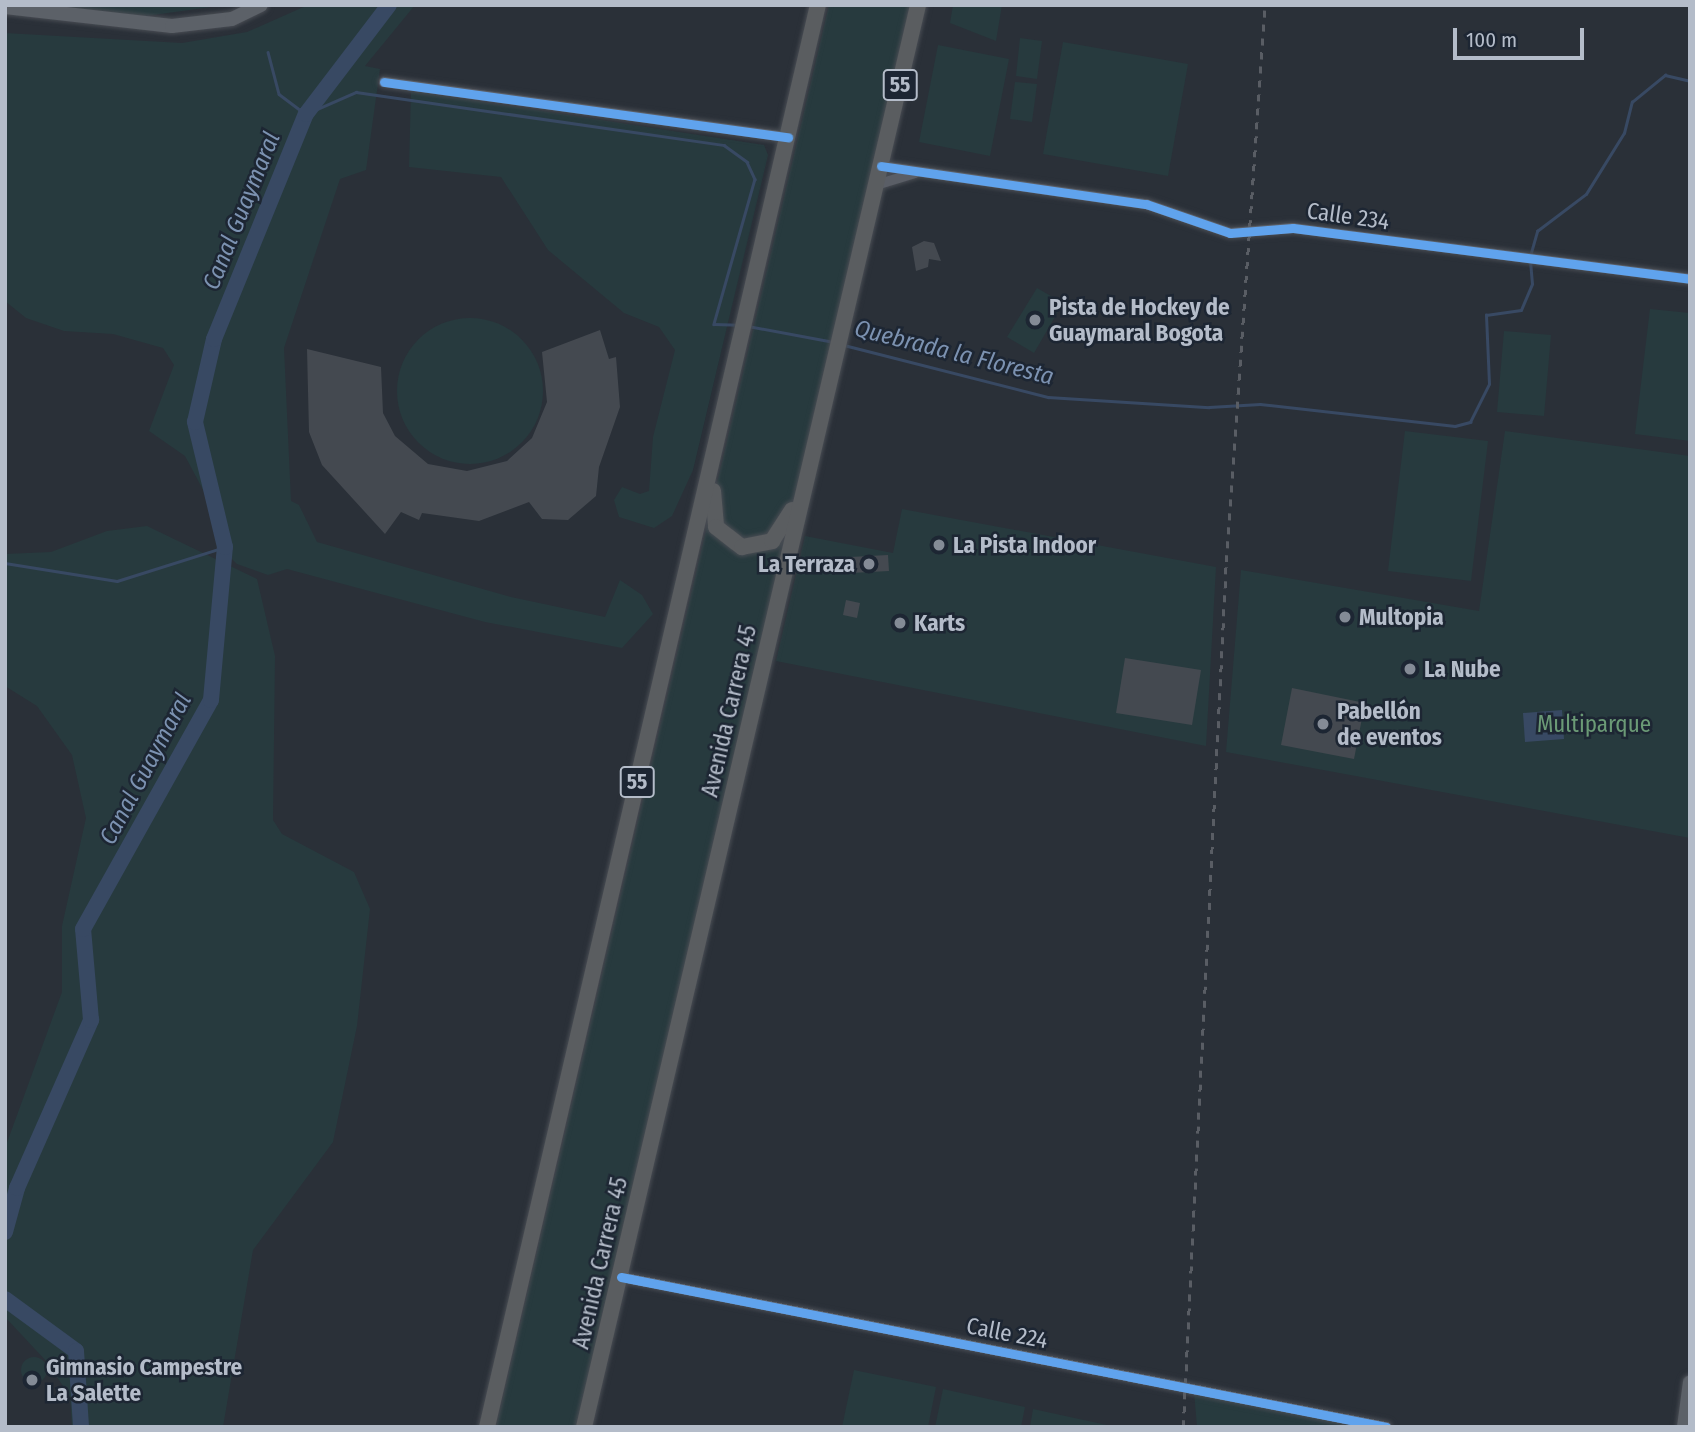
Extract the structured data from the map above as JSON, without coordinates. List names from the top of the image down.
{
  "streets": {
    "highway": ["55", "Avenida Carrera 45"],
    "street": ["Calle 234", "Calle 224"]
  },
  "crossings": [
    ["Calle 234", "Avenida Carrera 45"],
    ["Avenida Carrera 45", "Calle 224"]
  ],
  "water": ["Canal Guaymaral", "Quebrada la Floresta"],
  "parks": ["Multiparque"],
  "places": [
    "Pista de Hockey de Guaymaral Bogota",
    "La Pista Indoor",
    "La Terraza",
    "Multopia",
    "Karts",
    "La Nube",
    "Pabellón de eventos",
    "Gimnasio Campestre La Salette"
  ],
  "scale_bar": "100 m"
}
